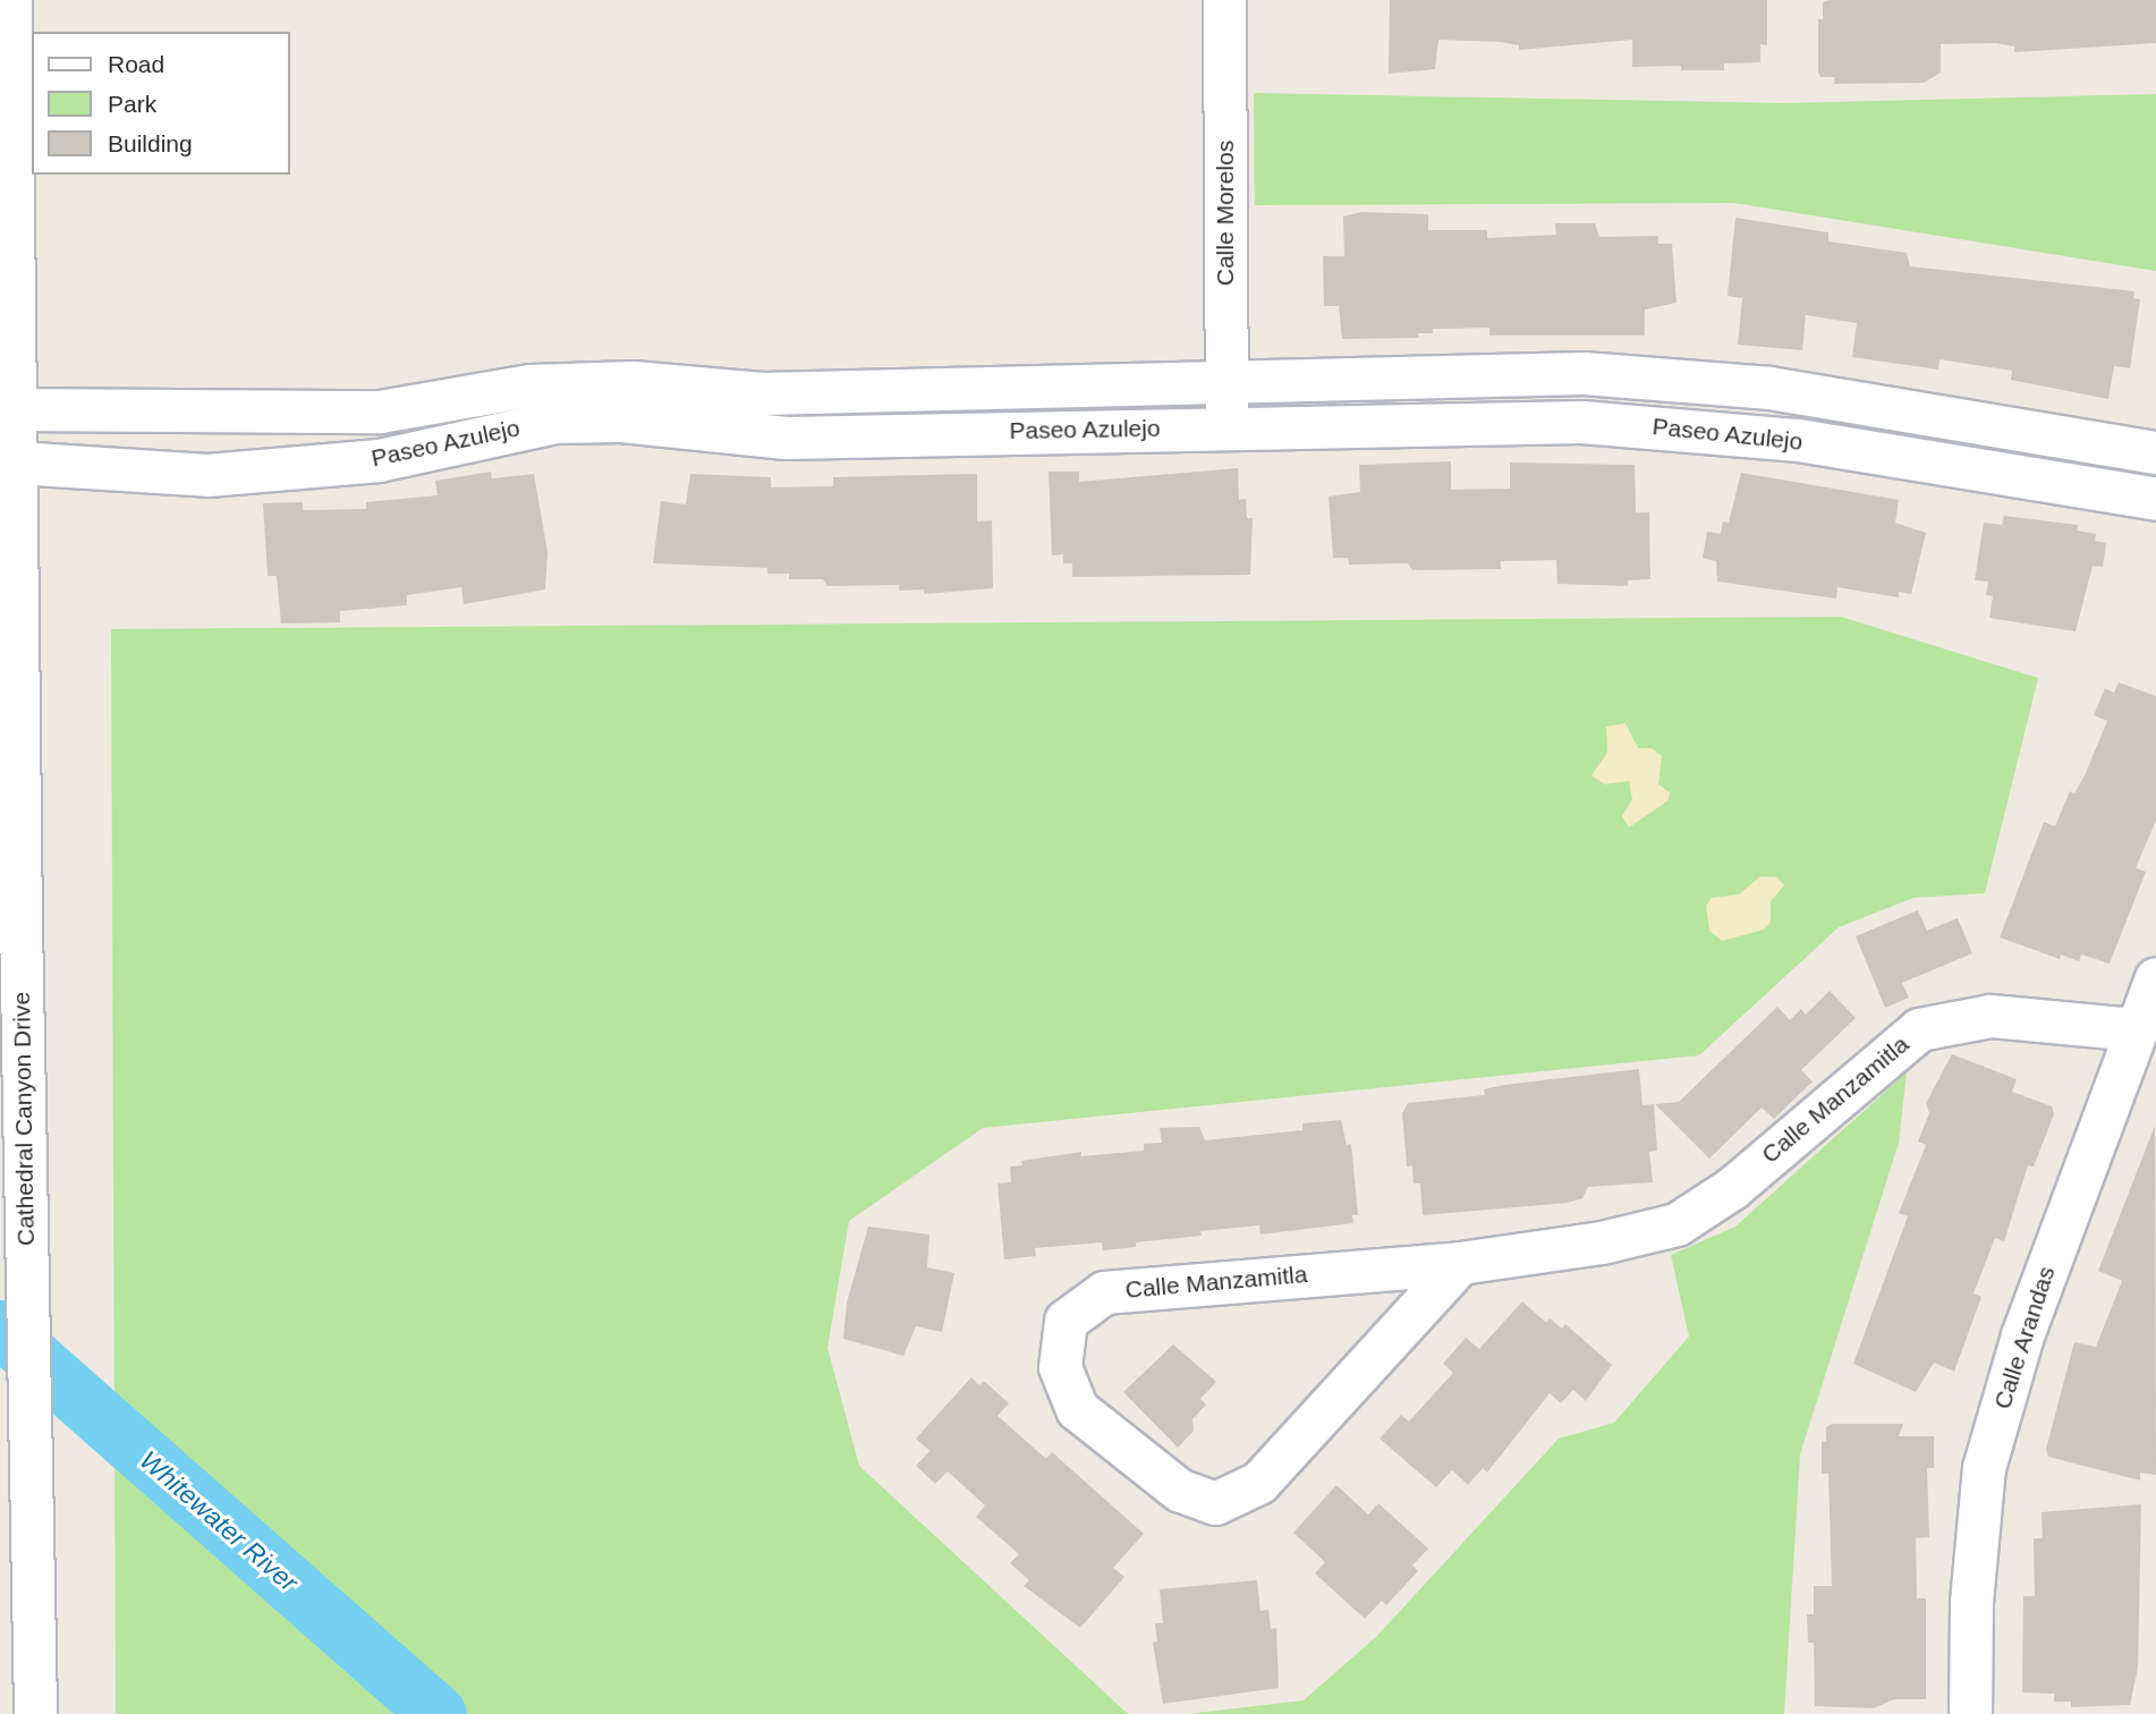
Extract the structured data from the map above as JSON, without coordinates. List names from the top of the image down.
{
  "streets": {
    "street": [
      "Calle Morelos",
      "Paseo Azulejo",
      "Calle Manzamitla",
      "Cathedral Canyon Drive",
      "Calle Arandas"
    ]
  },
  "crossings": [
    ["Calle Morelos", "Paseo Azulejo"],
    ["Paseo Azulejo", "Cathedral Canyon Drive"],
    ["Calle Manzamitla", "Calle Arandas"]
  ],
  "water": ["Whitewater River"],
  "legend": ["Road", "Park", "Building"]
}
